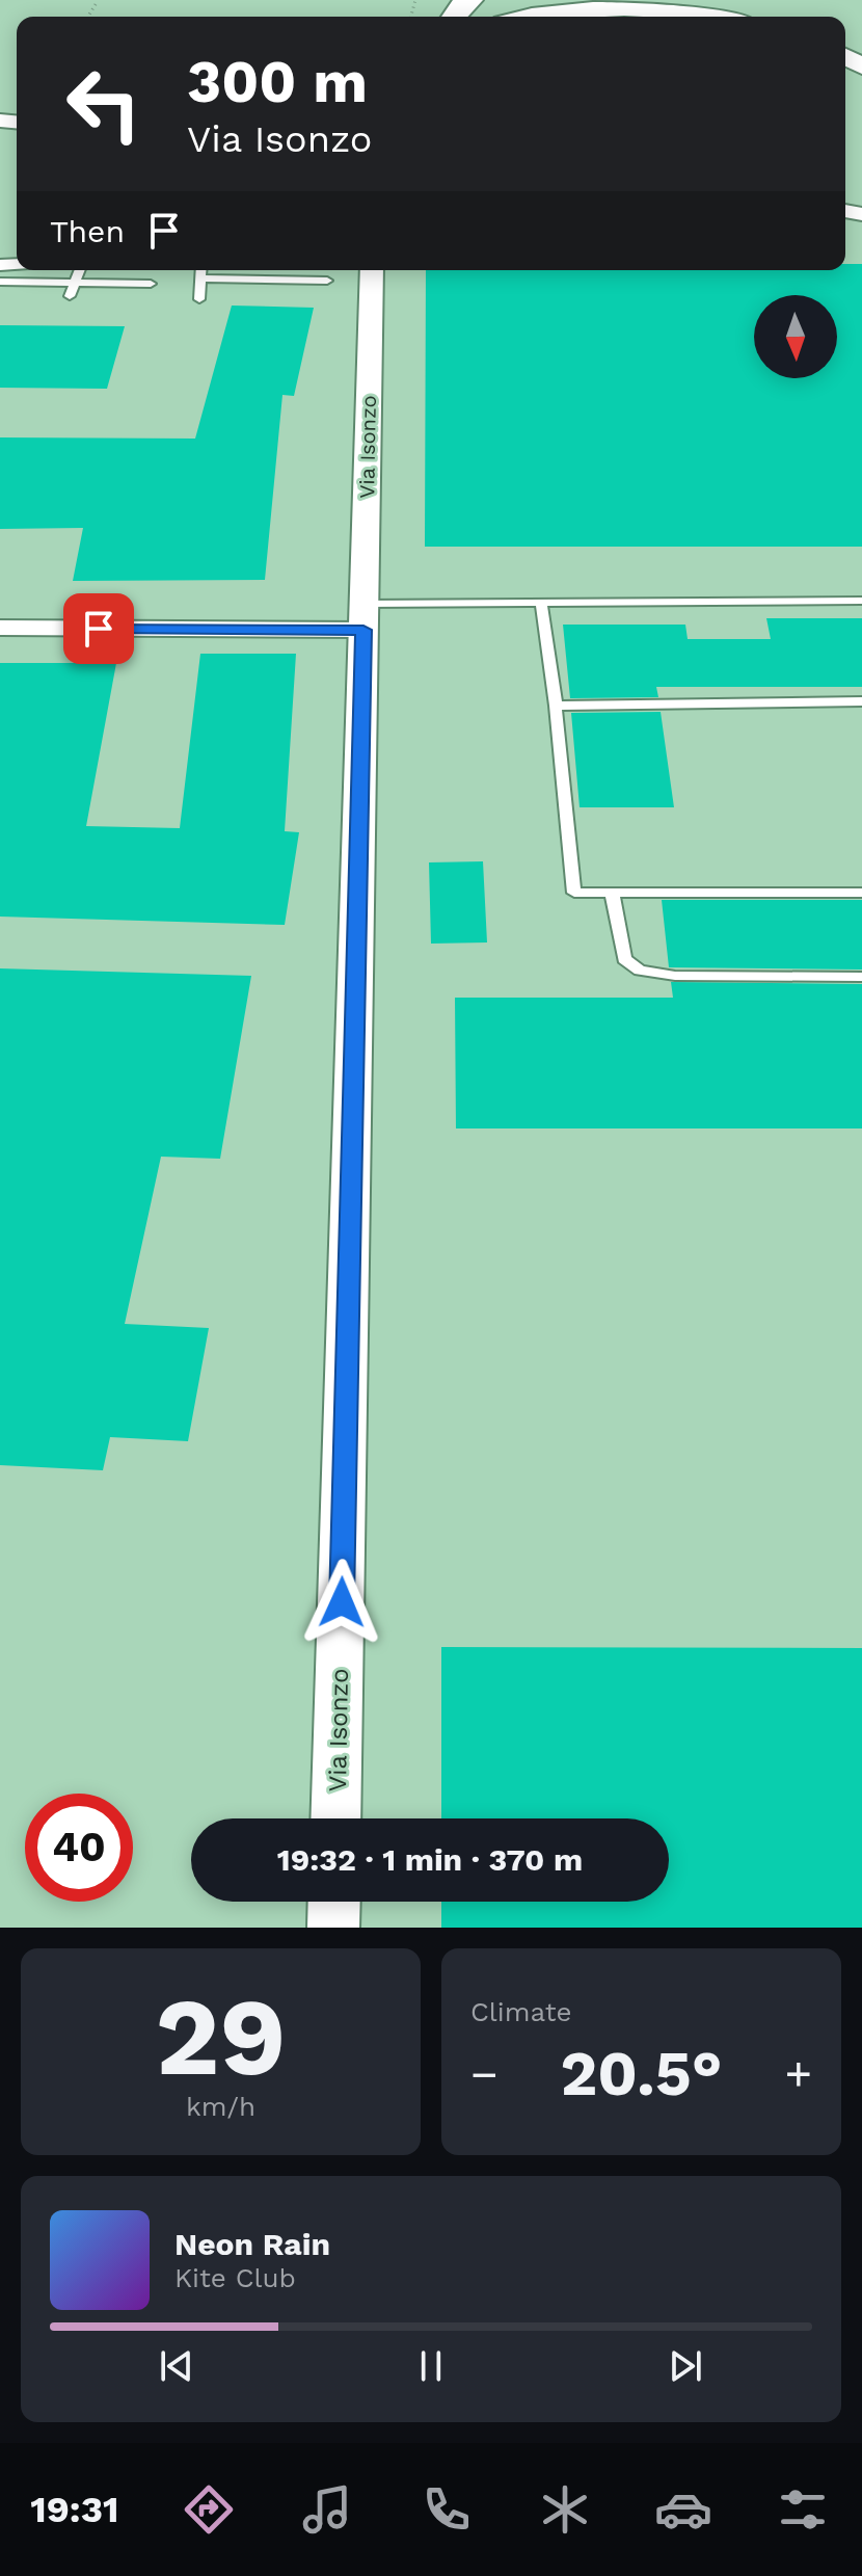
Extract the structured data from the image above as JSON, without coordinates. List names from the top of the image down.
{
  "streets": {
    "street": ["Via Isonzo"]
  },
  "north": "bottom",
  "page": {
    "turn": ["300 m", "Via Isonzo"],
    "then": "Then",
    "limit": "40",
    "trip": "19:32 · 1 min · 370 m",
    "tile": [
      ["29", "km/h"],
      "Climate"
    ],
    "heat": ["−", "20.5°", "+"],
    "song": ["Neon Rain", "Kite Club"],
    "tabs": "19:31"
  }
}
